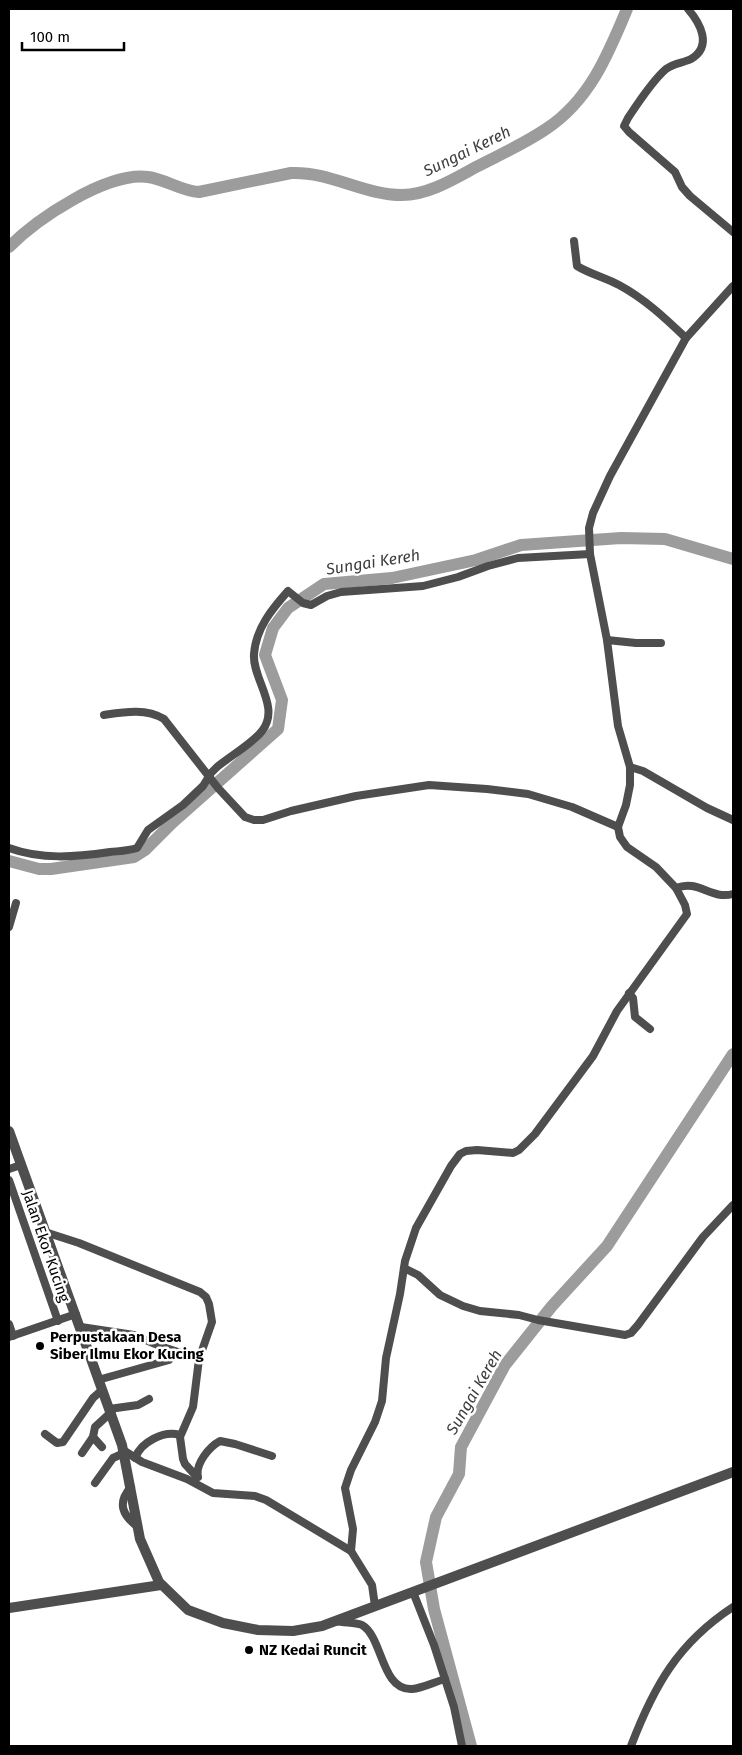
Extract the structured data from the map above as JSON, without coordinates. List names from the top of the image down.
{
  "streets": {
    "street": ["Jalan Ekor Kucing"]
  },
  "water": ["Sungai Kereh"],
  "places": ["Perpustakaan Desa Siber Ilmu Ekor Kucing", "NZ Kedai Runcit"],
  "scale_bar": "100 m"
}
